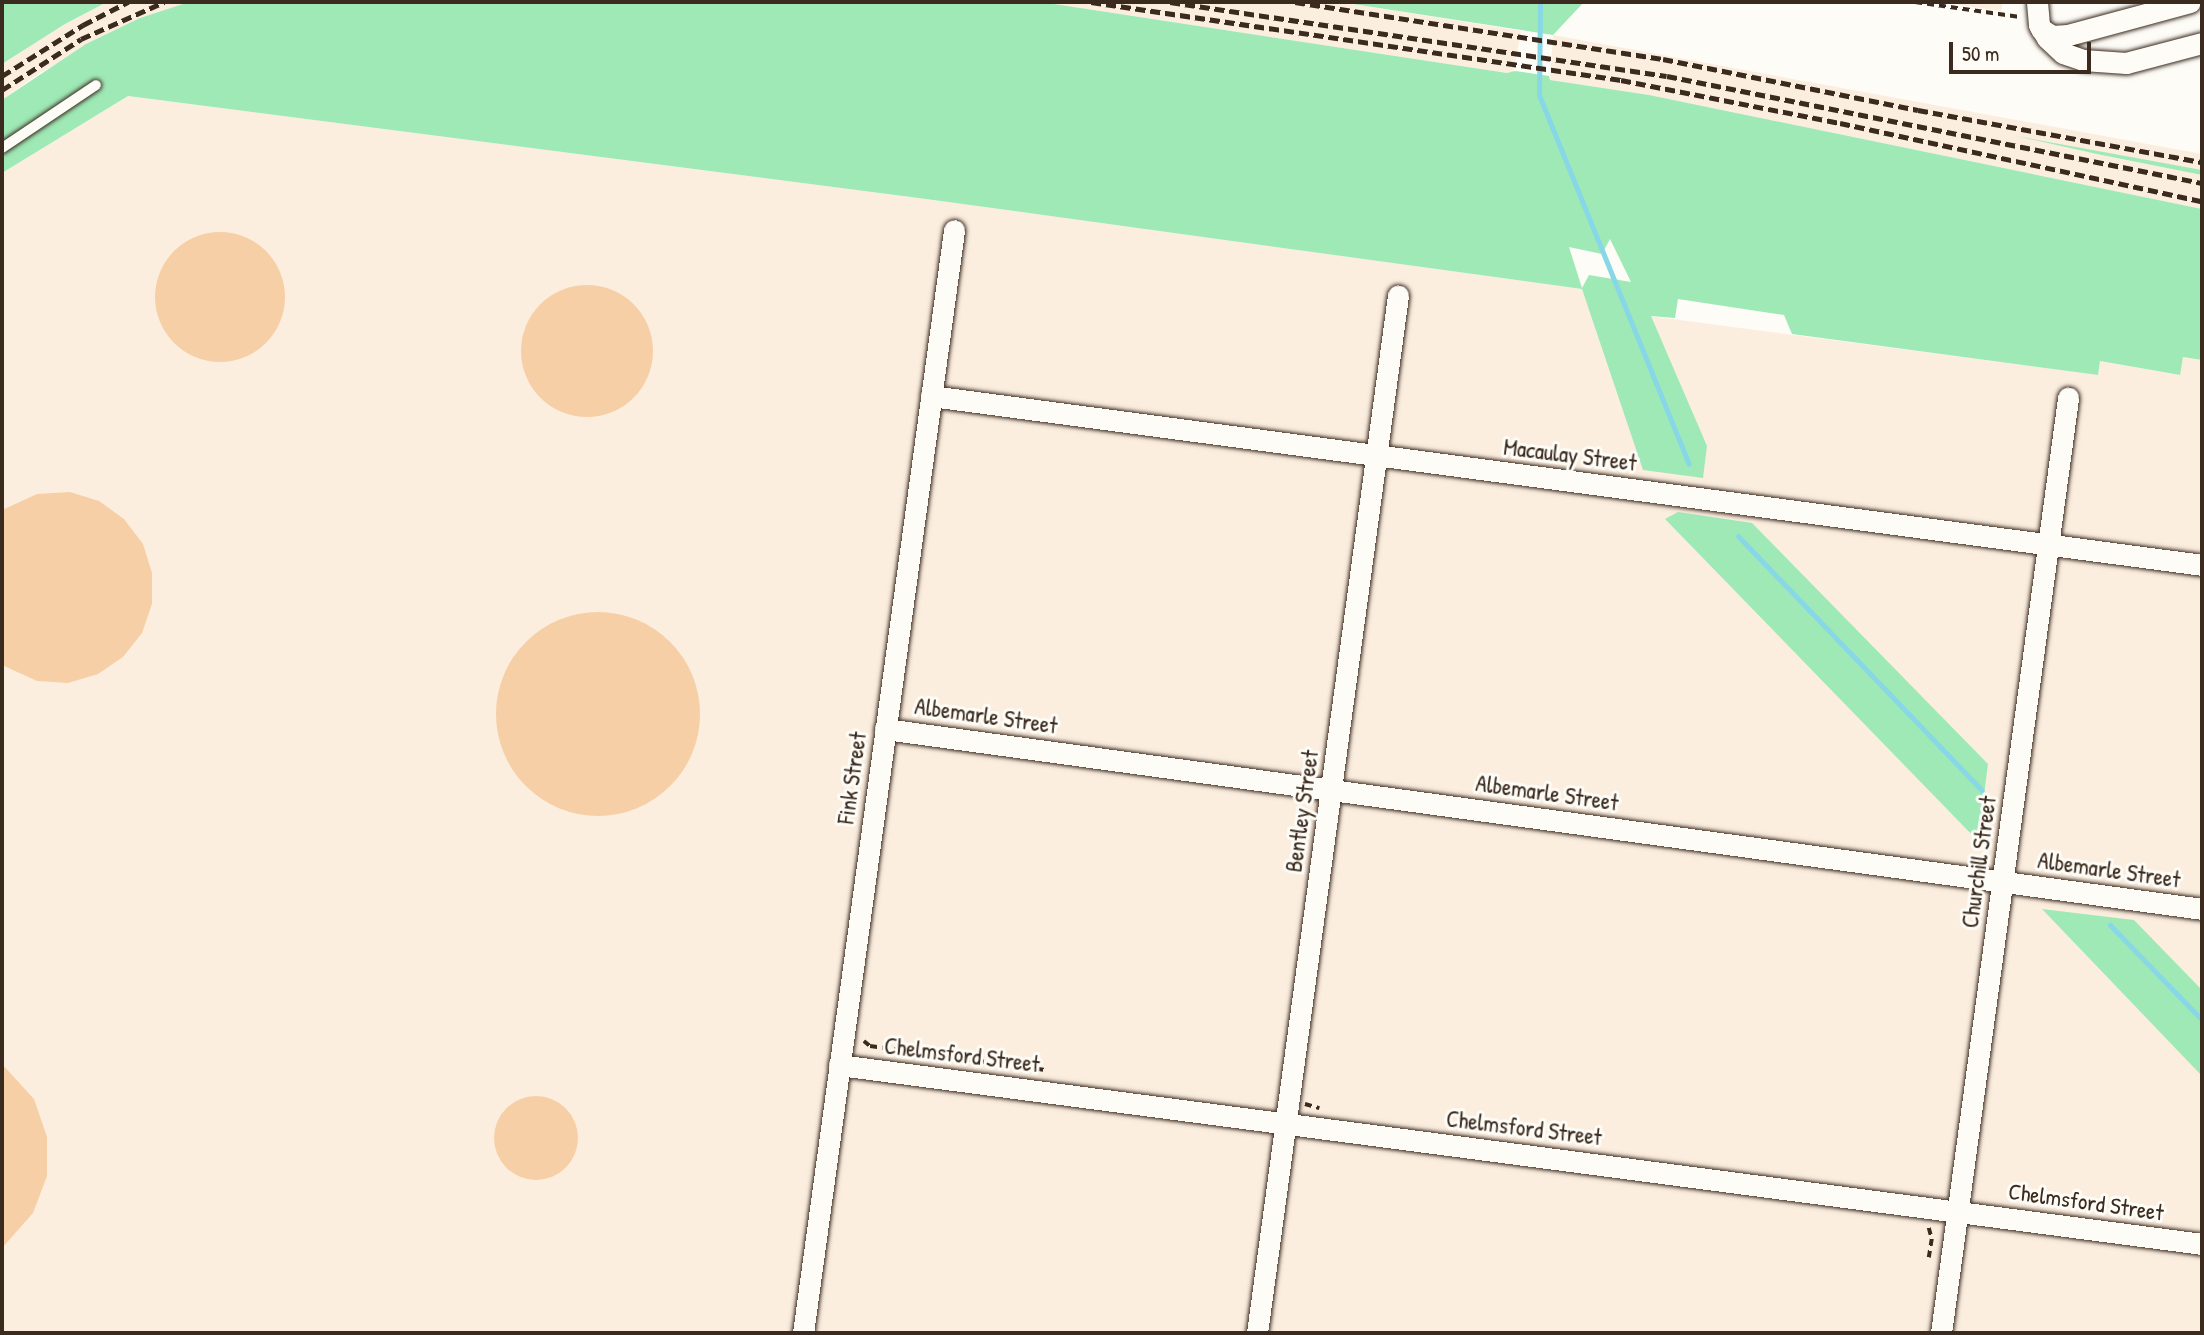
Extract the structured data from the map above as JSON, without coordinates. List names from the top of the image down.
{
  "streets": {
    "street": [
      "Macaulay Street",
      "Albemarle Street",
      "Fink Street",
      "Bentley Street",
      "Churchill Street",
      "Chelmsford Street"
    ]
  },
  "crossings": [
    ["Macaulay Street", "Fink Street"],
    ["Macaulay Street", "Bentley Street"],
    ["Macaulay Street", "Churchill Street"],
    ["Albemarle Street", "Fink Street"],
    ["Albemarle Street", "Bentley Street"],
    ["Albemarle Street", "Churchill Street"],
    ["Fink Street", "Chelmsford Street"],
    ["Bentley Street", "Chelmsford Street"],
    ["Churchill Street", "Chelmsford Street"]
  ],
  "scale_bar": "50 m"
}
